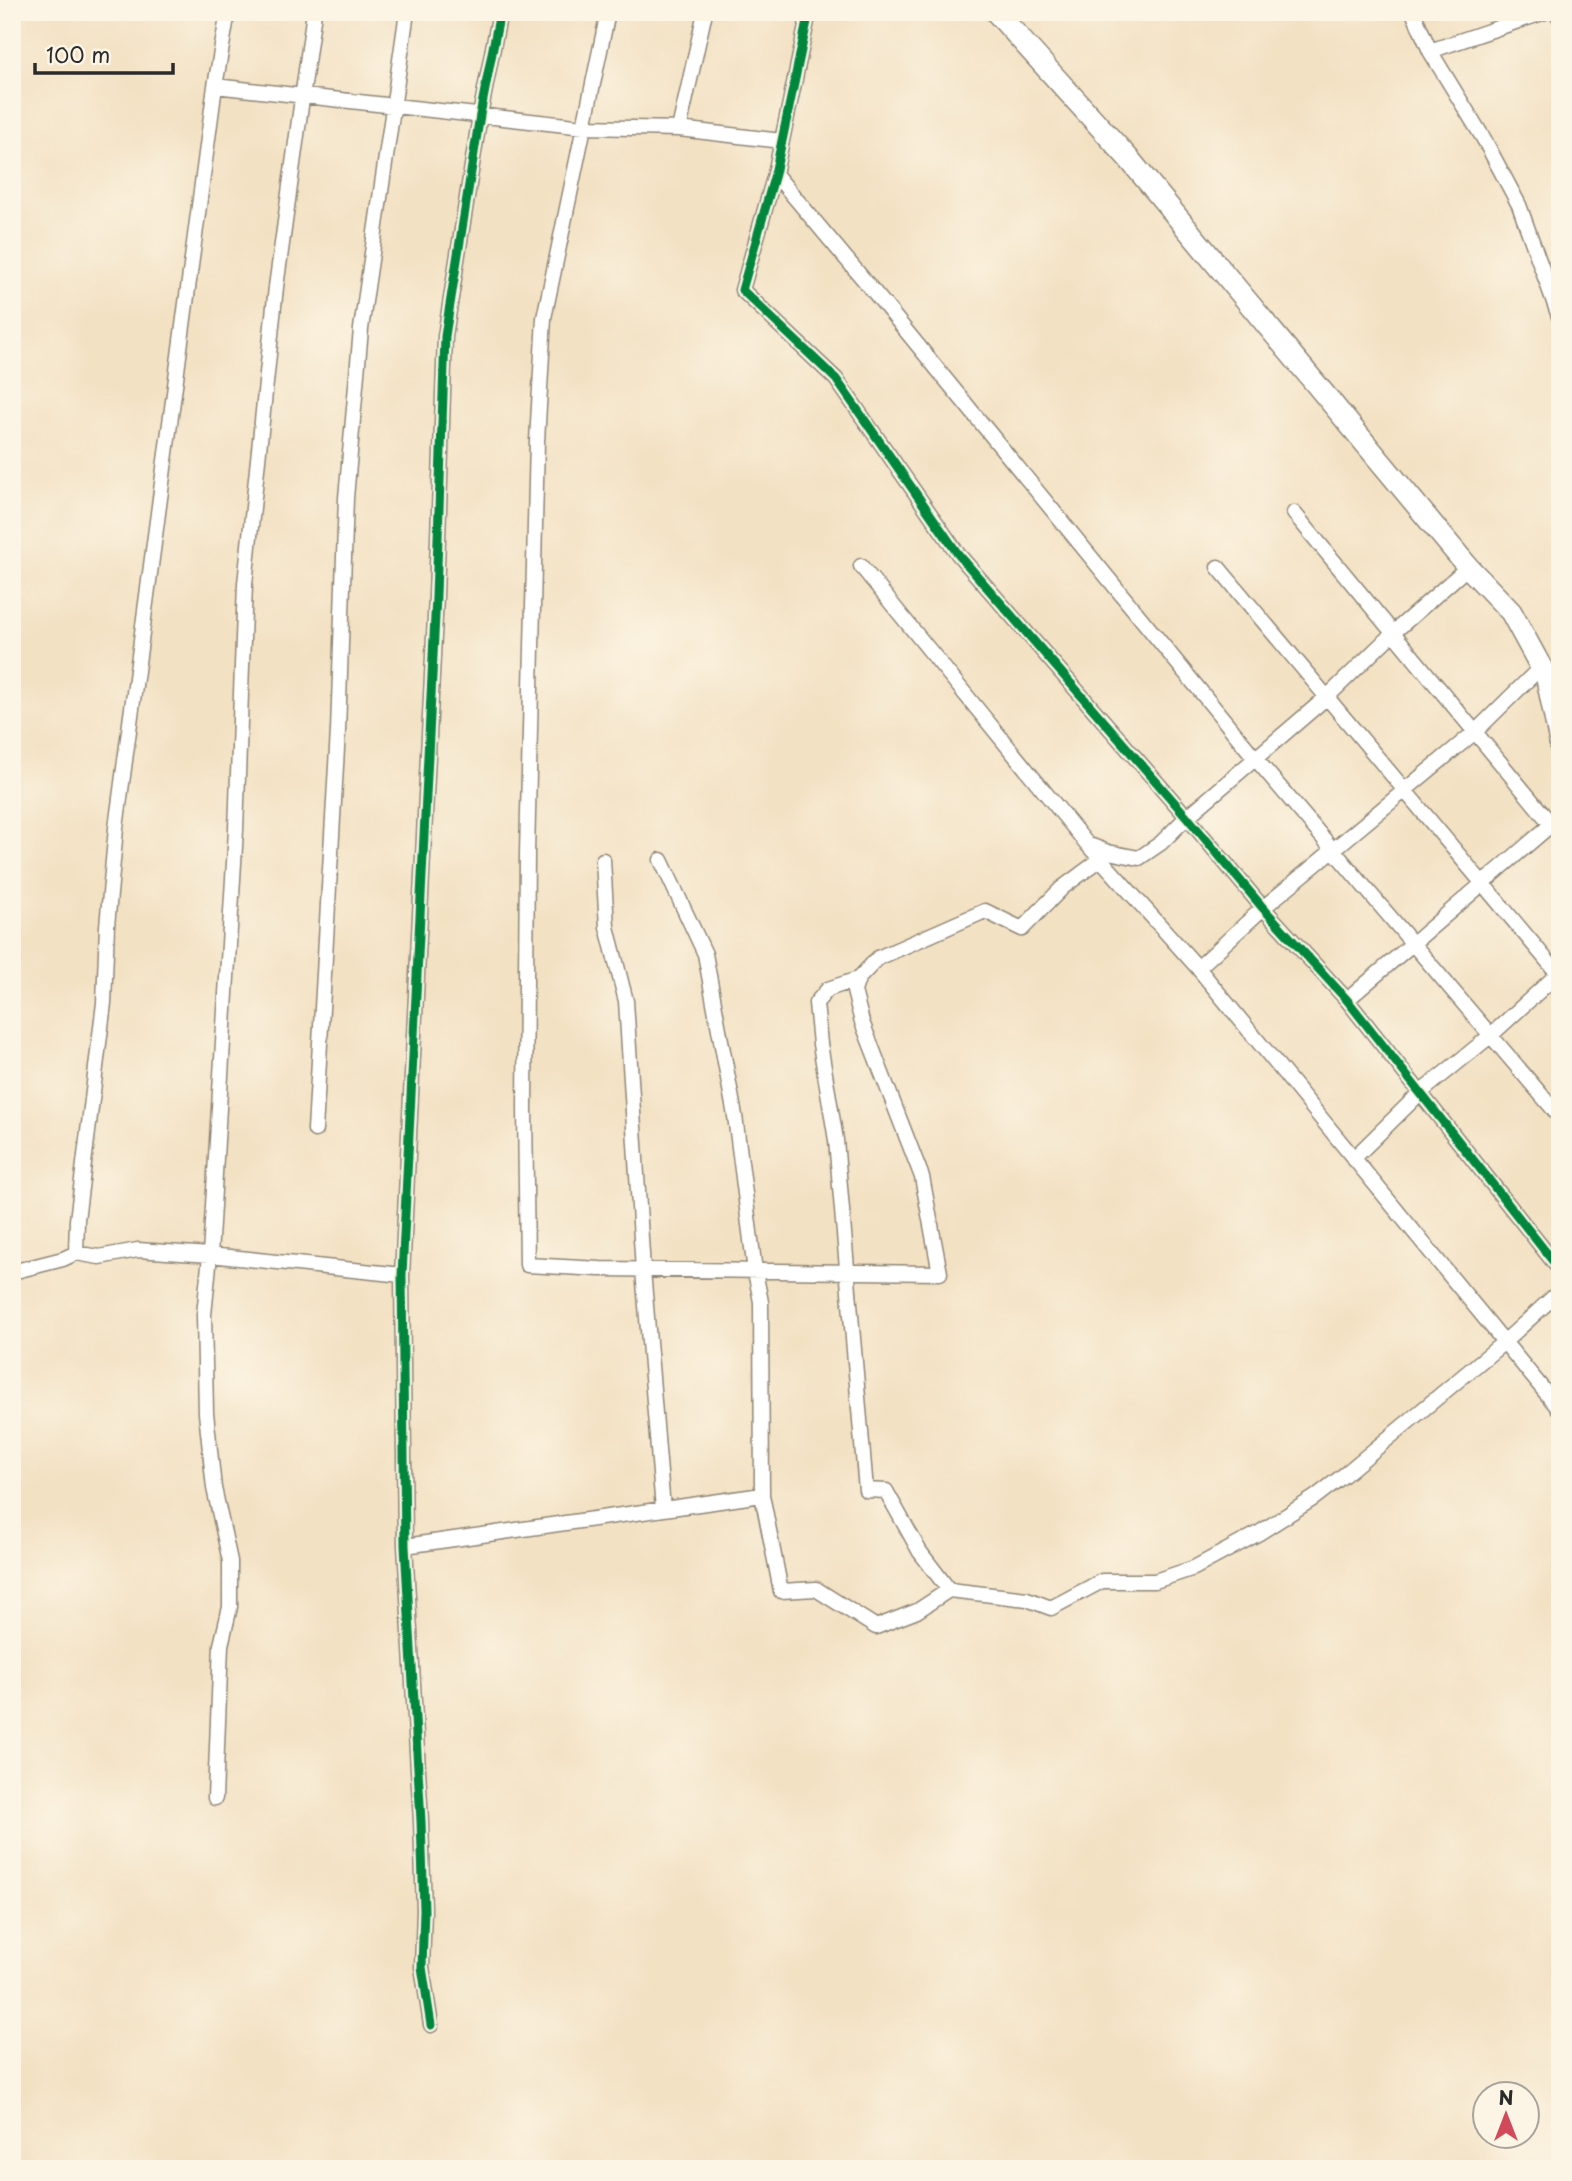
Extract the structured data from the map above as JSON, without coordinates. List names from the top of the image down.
{
  "scale_bar": "100 m",
  "north": "top"
}
